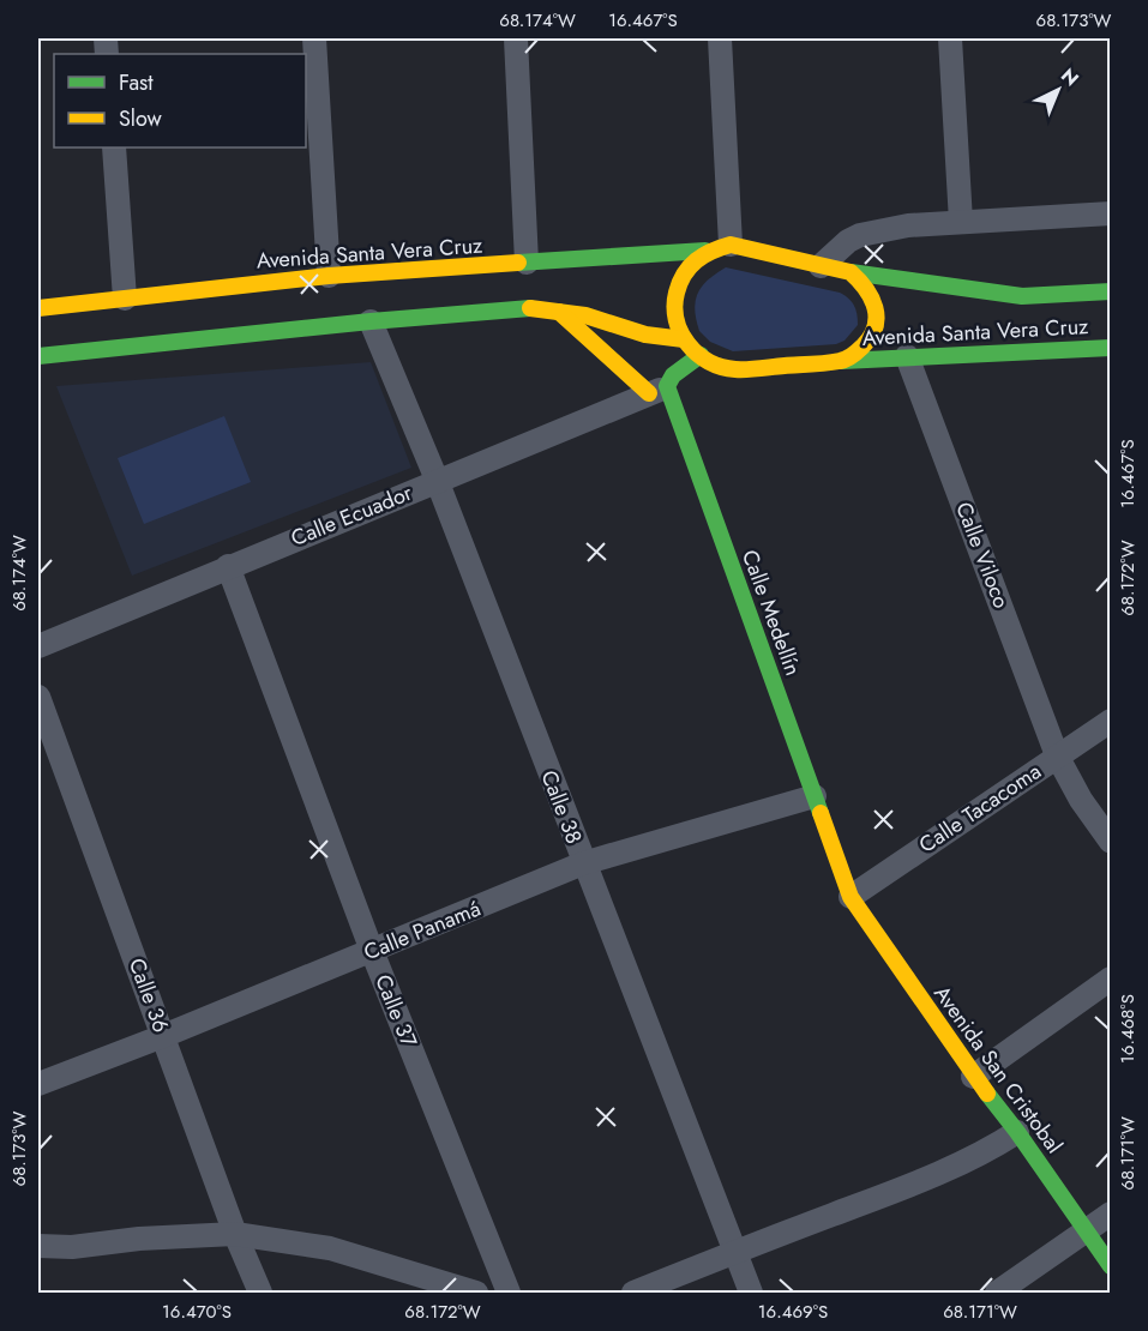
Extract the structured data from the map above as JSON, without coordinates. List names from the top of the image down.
{
  "streets": {
    "street": [
      "Avenida Santa Vera Cruz",
      "Calle Ecuador",
      "Calle Viloco",
      "Calle Medellín",
      "Calle 38",
      "Calle Tacacoma",
      "Calle Panamá",
      "Calle 36",
      "Calle 37",
      "Avenida San Cristobal"
    ]
  },
  "crossings": [
    ["Avenida Santa Vera Cruz", "Calle Viloco"],
    ["Calle Ecuador", "Calle Medellín"],
    ["Calle Ecuador", "Calle 38"],
    ["Calle Ecuador", "Calle 37"],
    ["Calle Viloco", "Calle Tacacoma"],
    ["Calle Medellín", "Calle Tacacoma"],
    ["Calle Medellín", "Calle Panamá"],
    ["Calle Medellín", "Avenida San Cristobal"],
    ["Calle 38", "Calle Panamá"],
    ["Calle Tacacoma", "Avenida San Cristobal"],
    ["Calle Panamá", "Calle 36"],
    ["Calle Panamá", "Calle 37"]
  ],
  "legend": ["Fast", "Slow"],
  "north": "top right",
  "coordinates": [
    "68.174°W",
    "16.467°S",
    "68.173°W",
    "68.172°W",
    "16.468°S",
    "68.171°W",
    "16.470°S",
    "16.469°S"
  ]
}
